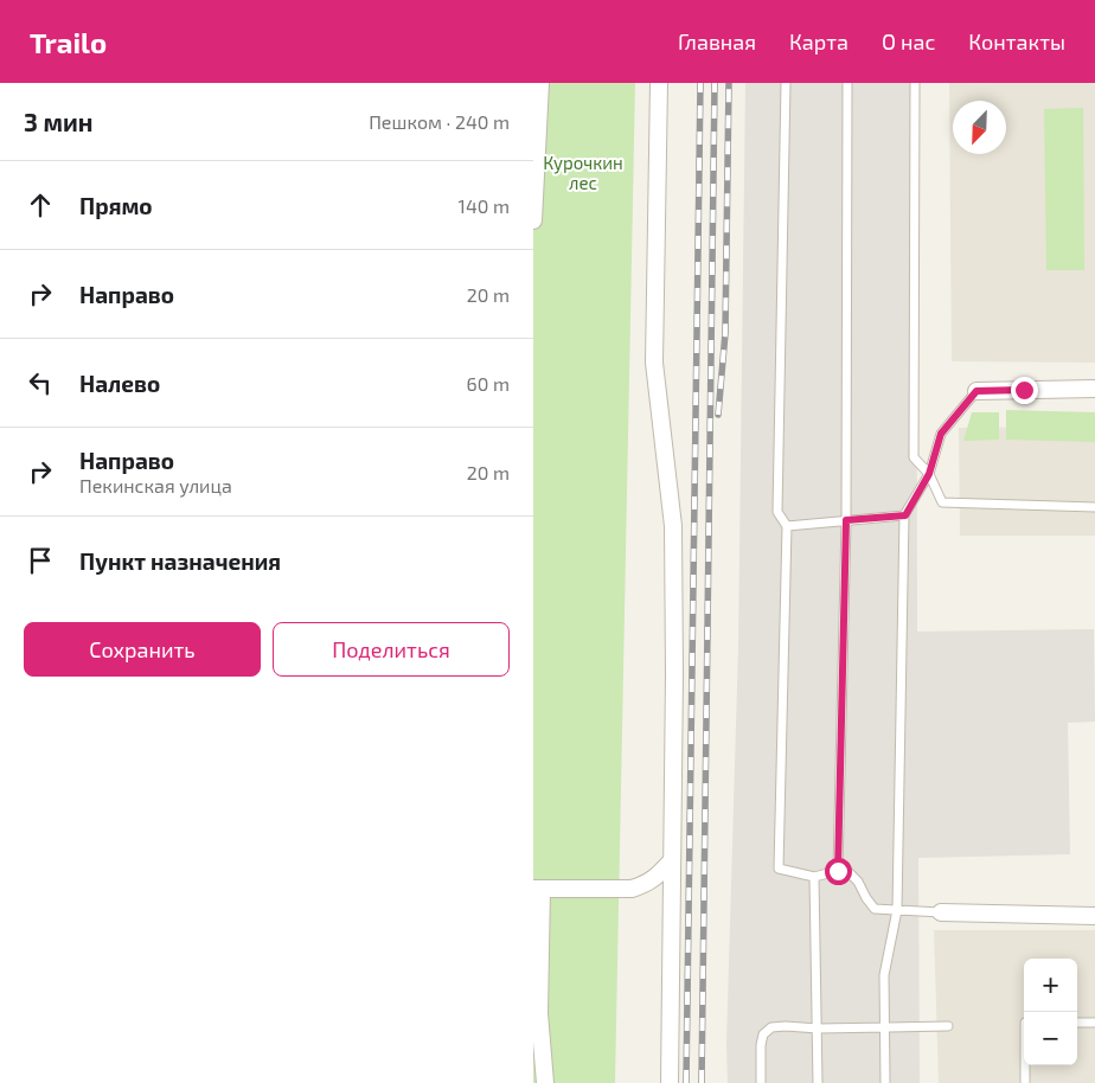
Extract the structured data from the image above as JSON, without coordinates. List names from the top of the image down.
{
  "parks": ["Курочкин лес"],
  "north": "bottom left",
  "page": {
    "header": "Trailo",
    "nav": [
      "Главная",
      "Карта",
      "О нас",
      "Контакты"
    ],
    "heading": ["3 мин", "Пешком · 240 m"],
    "list": [
      ["Прямо", "140 m"],
      ["Направо", "20 m"],
      ["Налево", "60 m"],
      ["Направо", "Пекинская улица", "20 m"],
      "Пункт назначения"
    ],
    "buttons": ["Сохранить", "Поделиться"],
    "map_buttons": ["+", "−"]
  }
}
